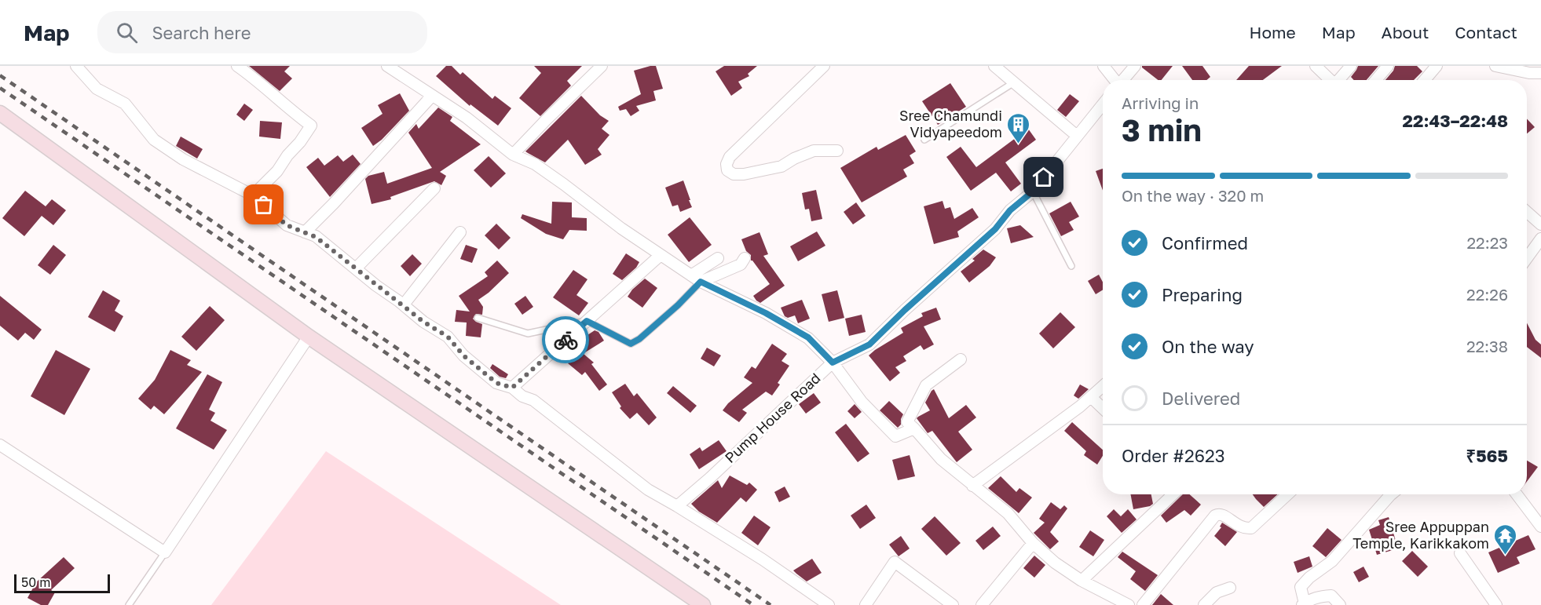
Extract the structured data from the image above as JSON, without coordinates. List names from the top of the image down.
{
  "streets": {
    "street": ["Pump House Road"]
  },
  "places": {
    "building": ["Sree Chamundi Vidyapeedom"],
    "temple": ["Sree Appuppan Temple, Karikkakom"]
  },
  "scale_bar": "50 m",
  "page": {
    "header": "Map",
    "search": "Search here",
    "nav": [
      "Home",
      "Map",
      "About",
      "Contact"
    ],
    "heading": ["3 min", "Arriving in", "22:43–22:48"],
    "panel": ["Order #2623", "₹565"],
    "bar": "On the way · 320 m",
    "list": [
      ["Confirmed", "22:23"],
      ["Preparing", "22:26"],
      ["On the way", "22:38"],
      "Delivered"
    ],
    "scale": "50 m"
  }
}
